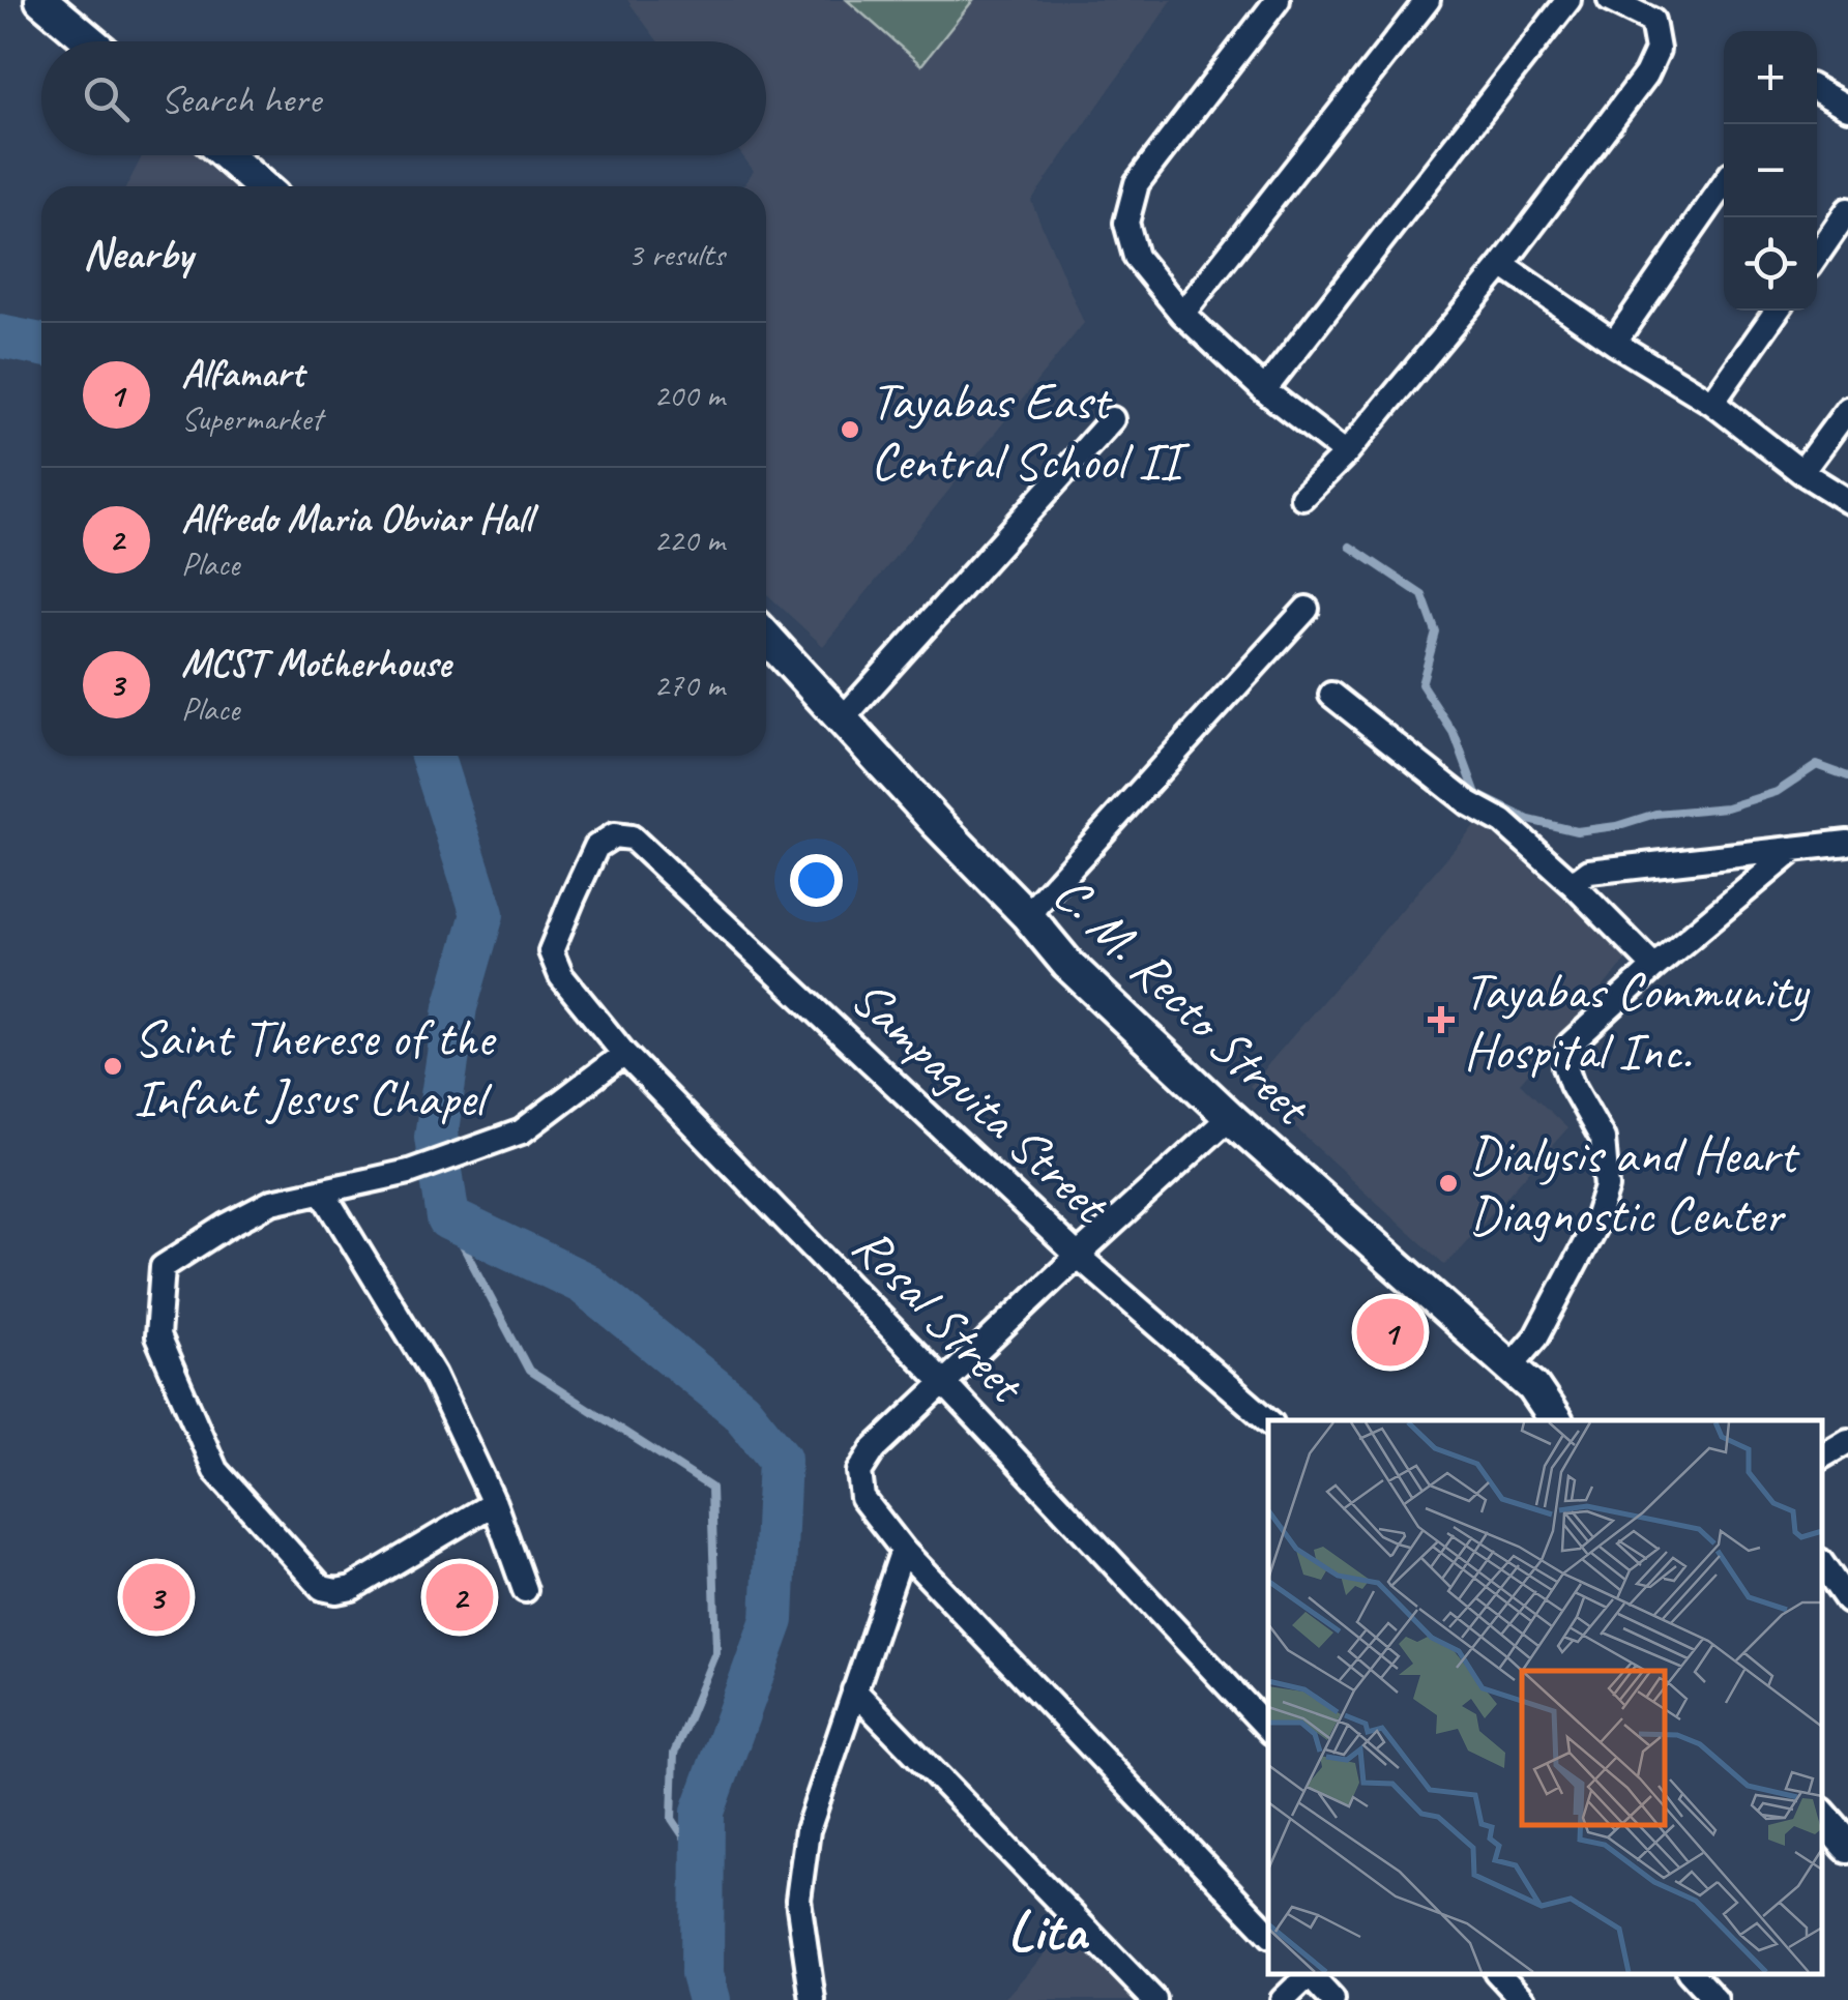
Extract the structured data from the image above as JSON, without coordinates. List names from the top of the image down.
{
  "streets": {
    "main road": ["C. M. Recto Street"],
    "street": ["Sampaguita Street", "Rosal Street"]
  },
  "crossings": [
    ["Sampaguita Street", "Rosal Street"]
  ],
  "districts": ["Lita"],
  "places": {
    "other": ["Tayabas East Central School II", "Saint Therese of the Infant Jesus Chapel", "Dialysis and Heart Diagnostic Center"],
    "health": ["Tayabas Community Hospital Inc."]
  },
  "page": {
    "map_buttons": ["+", "−"],
    "search": "Search here",
    "heading": ["Nearby", "3 results"],
    "list": [
      {
        "mark": "1",
        "name": "Alfamart",
        "note": "Supermarket",
        "value": "200 m"
      },
      {
        "mark": "2",
        "name": "Alfredo Maria Obviar Hall",
        "note": "Place",
        "value": "220 m"
      },
      {
        "mark": "3",
        "name": "MCST Motherhouse",
        "note": "Place",
        "value": "270 m"
      }
    ],
    "pins": ["1", "2", "3"]
  }
}
